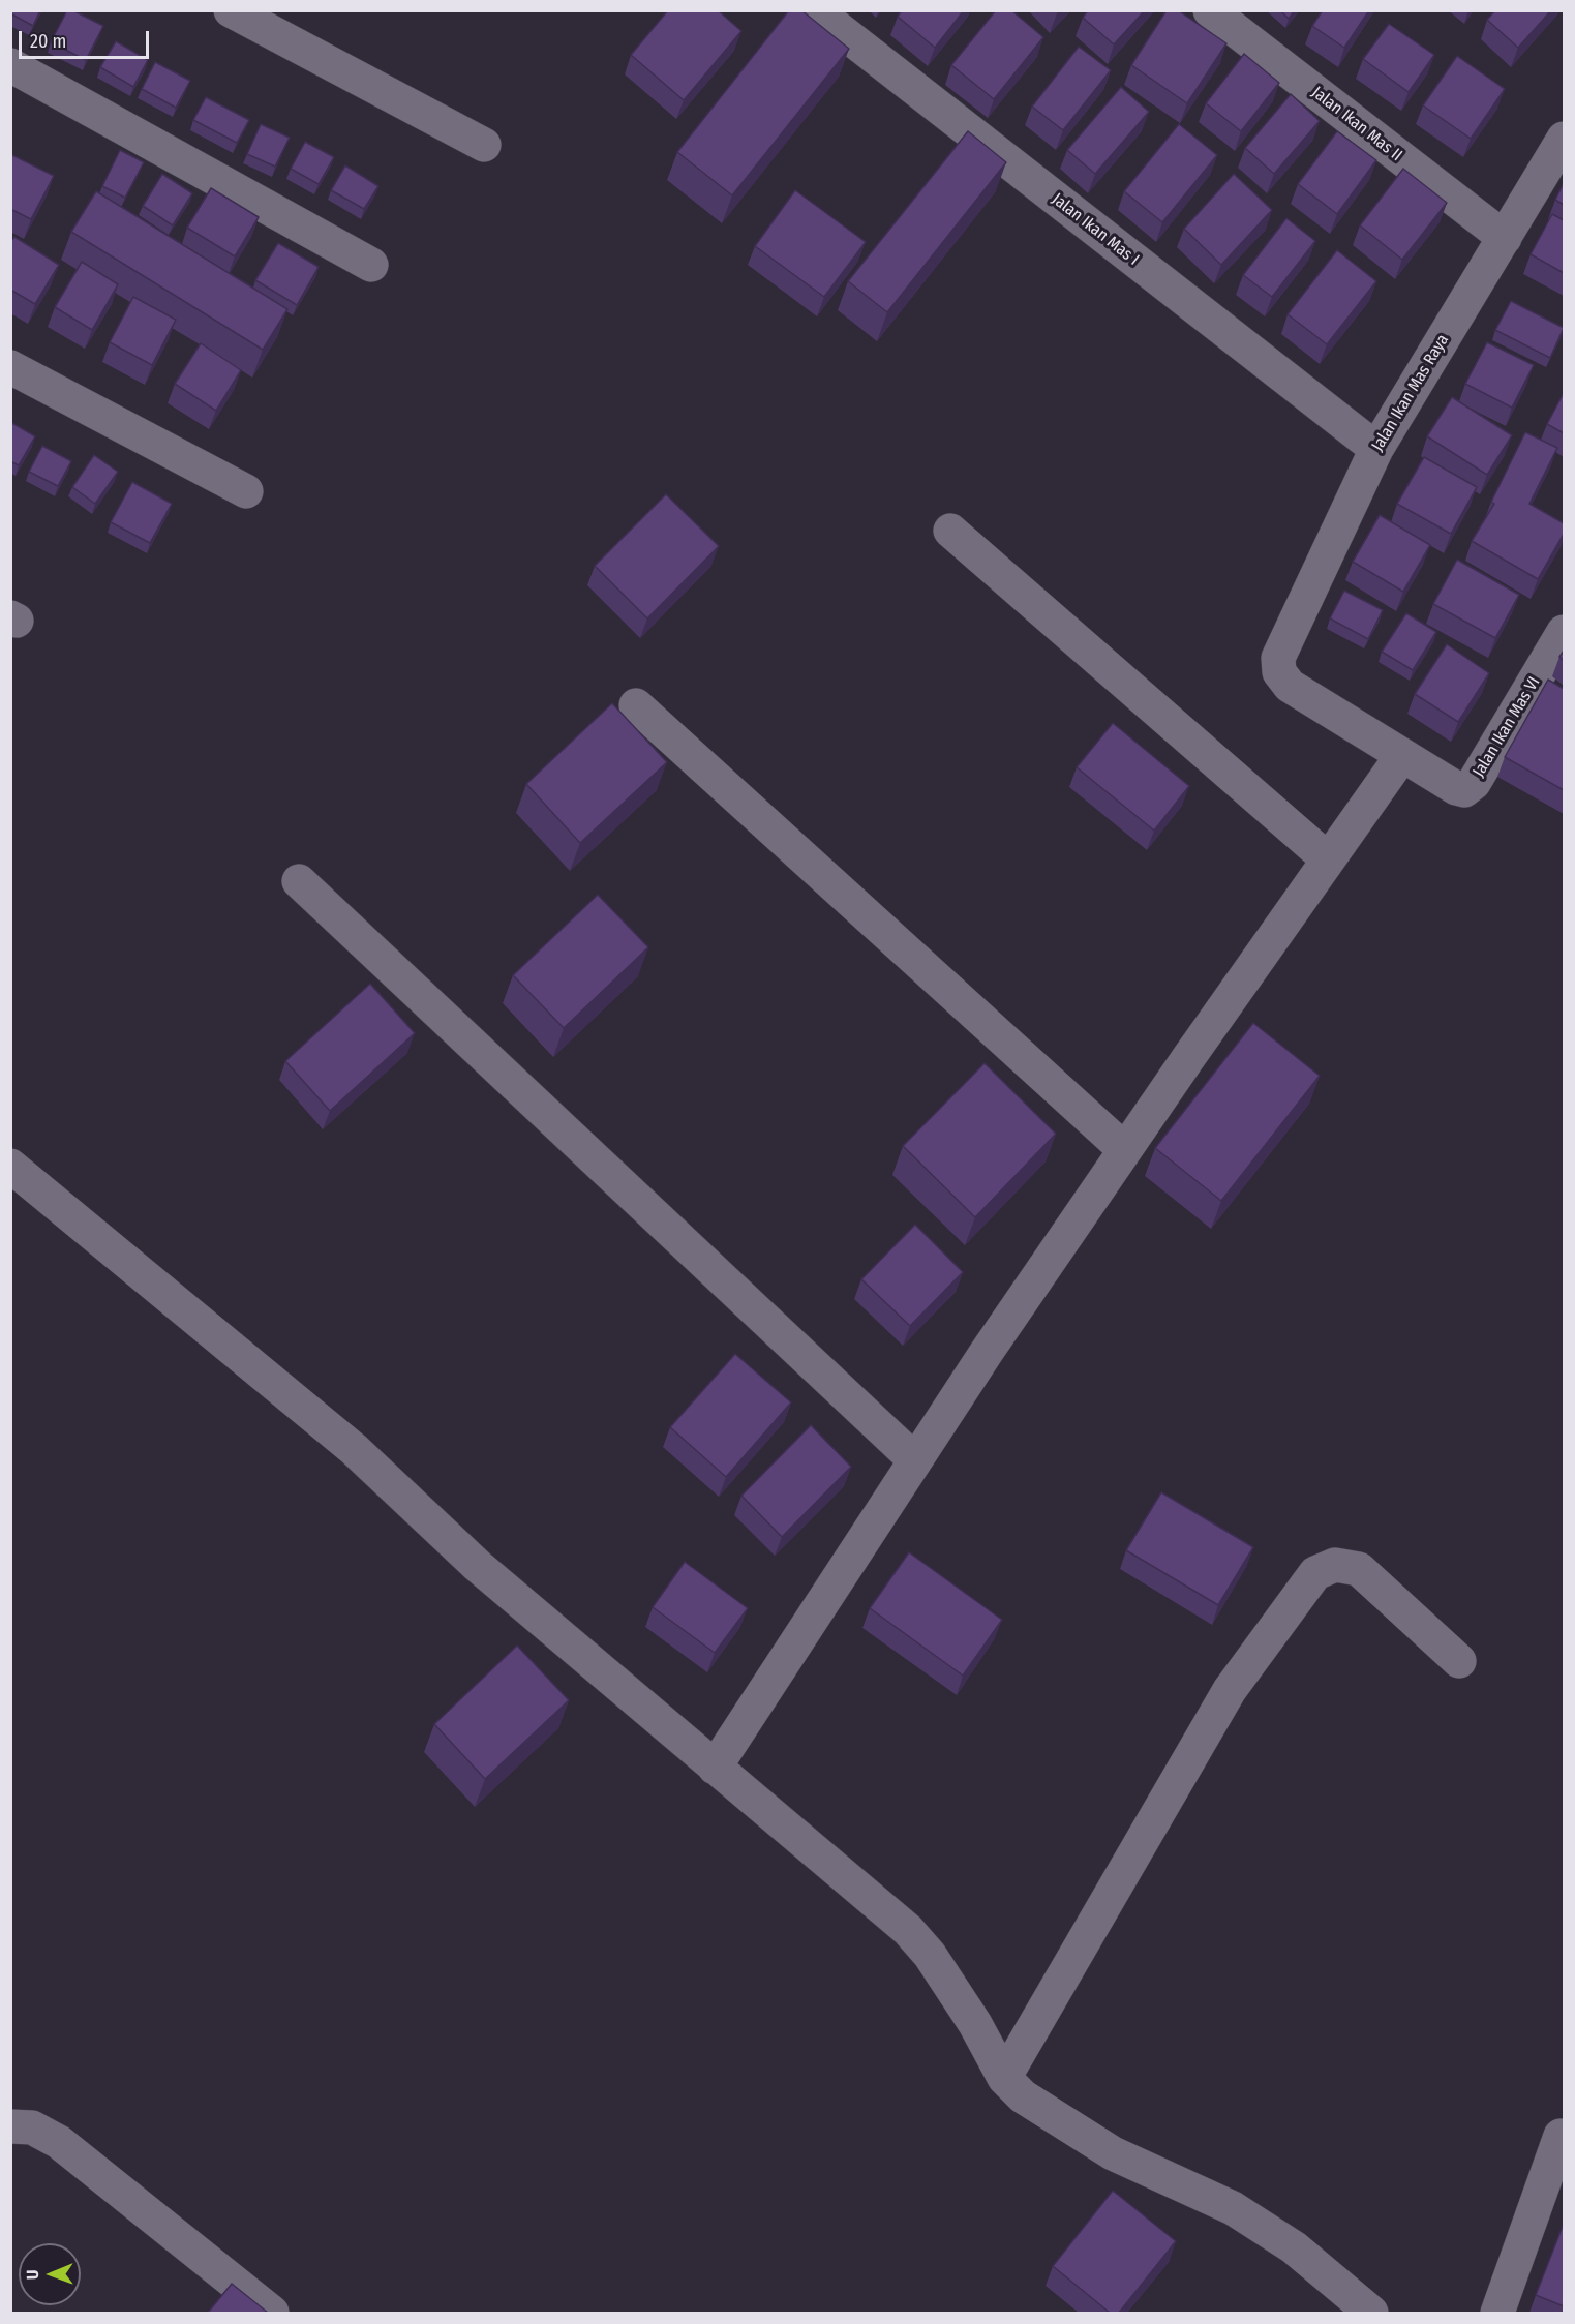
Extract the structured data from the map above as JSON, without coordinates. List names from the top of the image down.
{
  "streets": {
    "street": [
      "Jalan Ikan Mas II",
      "Jalan Ikan Mas I",
      "Jalan Ikan Mas Raya",
      "Jalan Ikan Mas VI"
    ]
  },
  "crossings": [
    ["Jalan Ikan Mas II", "Jalan Ikan Mas Raya"],
    ["Jalan Ikan Mas I", "Jalan Ikan Mas Raya"],
    ["Jalan Ikan Mas Raya", "Jalan Ikan Mas VI"]
  ],
  "scale_bar": "20 m",
  "north": "left"
}
